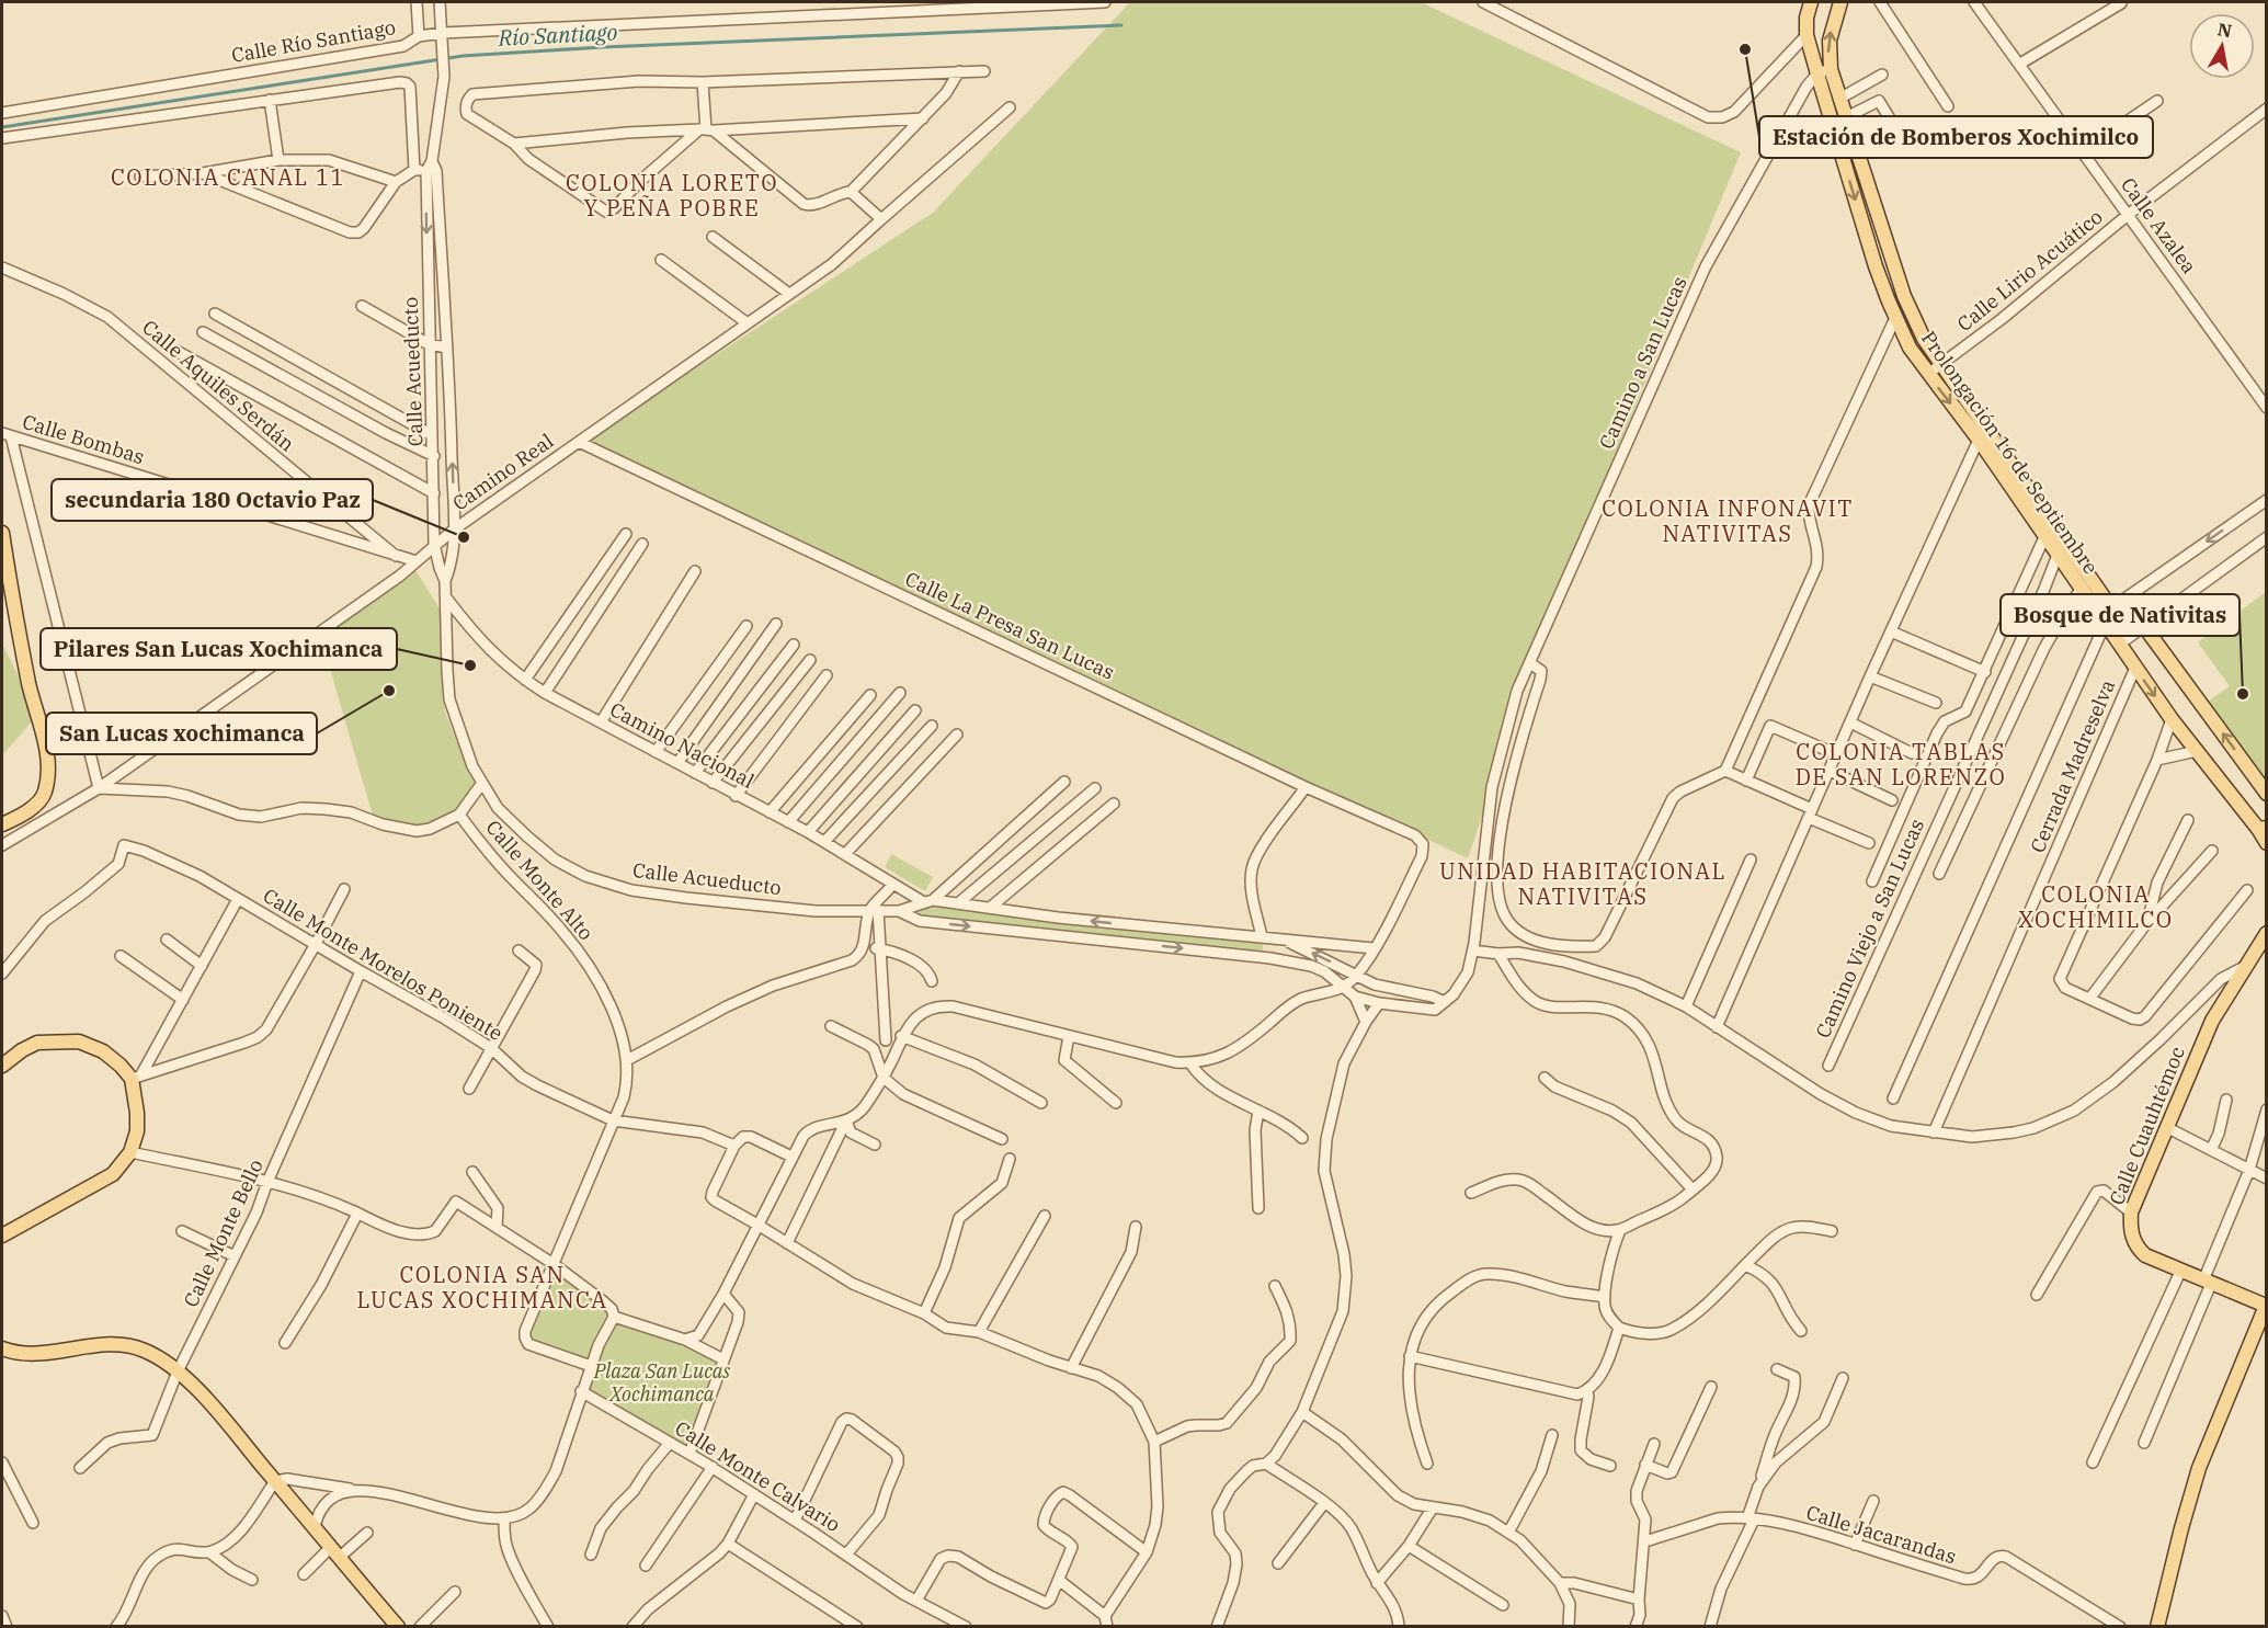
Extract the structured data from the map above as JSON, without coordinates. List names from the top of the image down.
{
  "streets": {
    "main road": ["Prolongación 16 de Septiembre", "Calle Cuauhtémoc"],
    "street": [
      "Calle Río Santiago",
      "Calle Azalea",
      "Calle Lirio Acuático",
      "Camino a San Lucas",
      "Calle Acueducto",
      "Calle Aquiles Serdán",
      "Calle Bombas",
      "Camino Real",
      "Calle La Presa San Lucas",
      "Camino Nacional",
      "Cerrada Madreselva",
      "Calle Monte Alto",
      "Camino Viejo a San Lucas",
      "Calle Monte Morelos Poniente",
      "Calle Monte Bello",
      "Calle Monte Calvario",
      "Calle Jacarandas"
    ]
  },
  "crossings": [
    ["Calle Río Santiago", "Calle Acueducto"],
    ["Calle Azalea", "Calle Lirio Acuático"],
    ["Calle Lirio Acuático", "Prolongación 16 de Septiembre"],
    ["Camino a San Lucas", "Prolongación 16 de Septiembre"],
    ["Calle Acueducto", "Camino Real"],
    ["Calle Acueducto", "Camino Nacional"],
    ["Calle Acueducto", "Calle Monte Alto"],
    ["Calle Aquiles Serdán", "Calle Bombas"],
    ["Calle Bombas", "Camino Real"],
    ["Prolongación 16 de Septiembre", "Cerrada Madreselva"],
    ["Prolongación 16 de Septiembre", "Camino Viejo a San Lucas"],
    ["Camino Real", "Calle La Presa San Lucas"],
    ["Camino Real", "Calle Monte Alto"],
    ["Calle Monte Alto", "Calle Monte Morelos Poniente"],
    ["Calle Monte Morelos Poniente", "Calle Monte Bello"]
  ],
  "districts": [
    "COLONIA CANAL 11",
    "COLONIA LORETO Y PEÑA POBRE",
    "COLONIA INFONAVIT NATIVITAS",
    "COLONIA TABLAS DE SAN LORENZO",
    "UNIDAD HABITACIONAL NATIVITAS",
    "COLONIA XOCHIMILCO",
    "COLONIA SAN LUCAS XOCHIMANCA"
  ],
  "water": ["Río Santiago"],
  "parks": ["Plaza San Lucas Xochimanca"],
  "places": [
    "Estación de Bomberos Xochimilco",
    "secundaria 180 Octavio Paz",
    "Pilares San Lucas Xochimanca",
    "San Lucas xochimanca",
    "Bosque de Nativitas"
  ],
  "north": "top"
}
